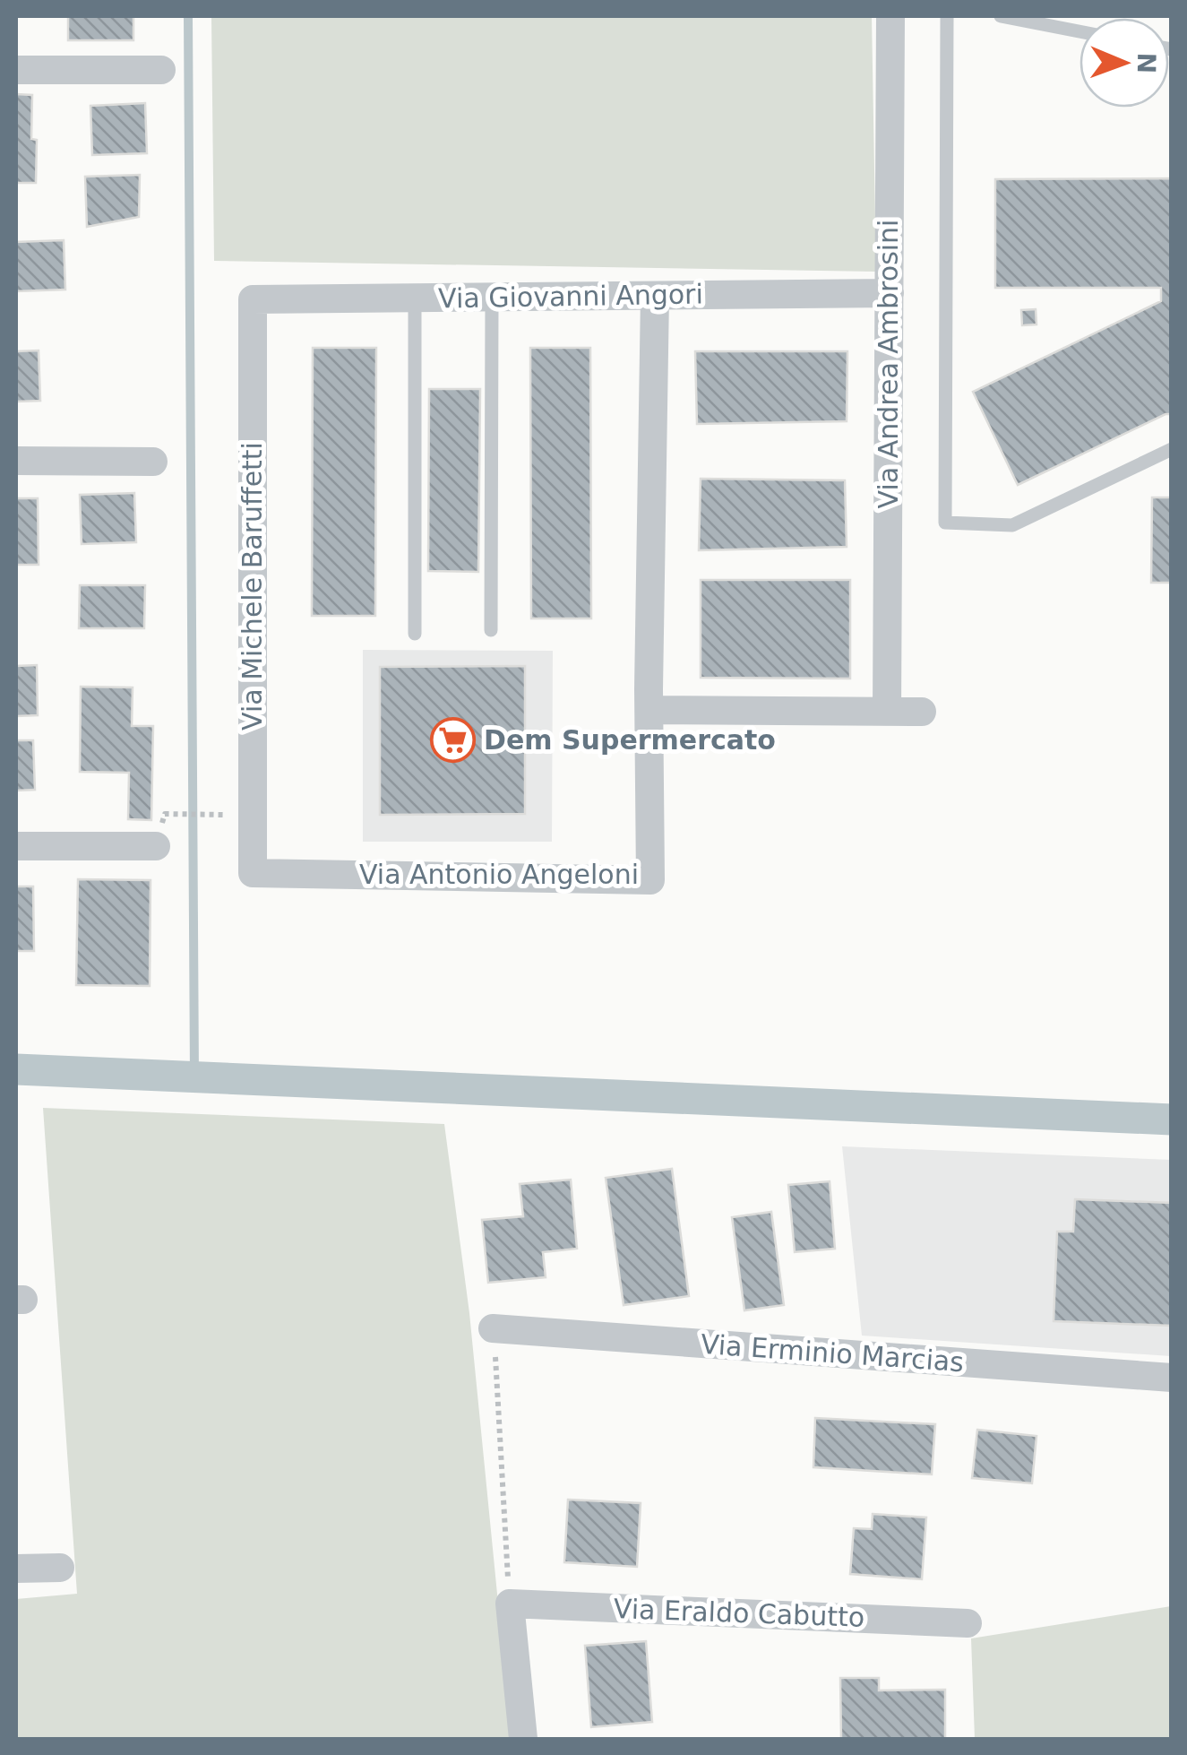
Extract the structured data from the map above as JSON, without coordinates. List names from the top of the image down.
{
  "streets": {
    "street": [
      "Via Giovanni Angori",
      "Via Andrea Ambrosini",
      "Via Michele Baruffetti",
      "Via Antonio Angeloni",
      "Via Erminio Marcias",
      "Via Eraldo Cabutto"
    ]
  },
  "crossings": [
    ["Via Giovanni Angori", "Via Andrea Ambrosini"],
    ["Via Giovanni Angori", "Via Michele Baruffetti"],
    ["Via Giovanni Angori", "Via Antonio Angeloni"],
    ["Via Michele Baruffetti", "Via Antonio Angeloni"]
  ],
  "places": {
    "supermarket": ["Dem Supermercato"]
  },
  "north": "right"
}
